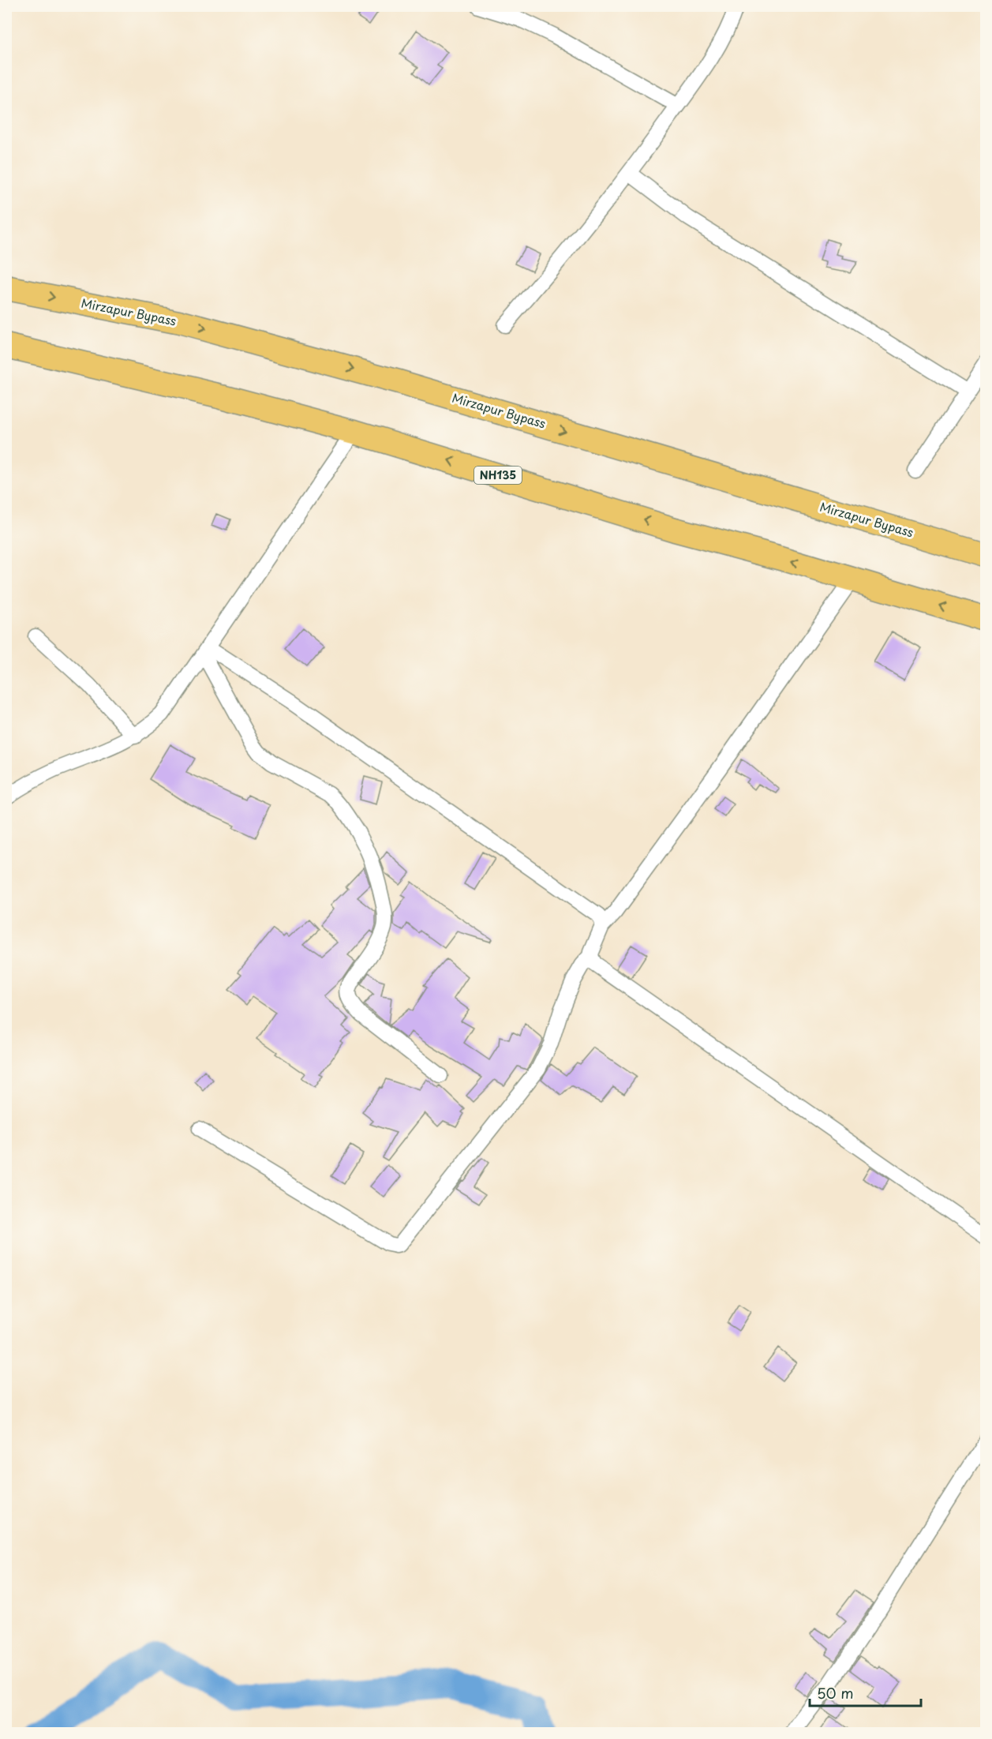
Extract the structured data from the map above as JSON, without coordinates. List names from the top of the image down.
{
  "streets": {
    "highway": ["Mirzapur Bypass", "NH135"]
  },
  "scale_bar": "50 m"
}
